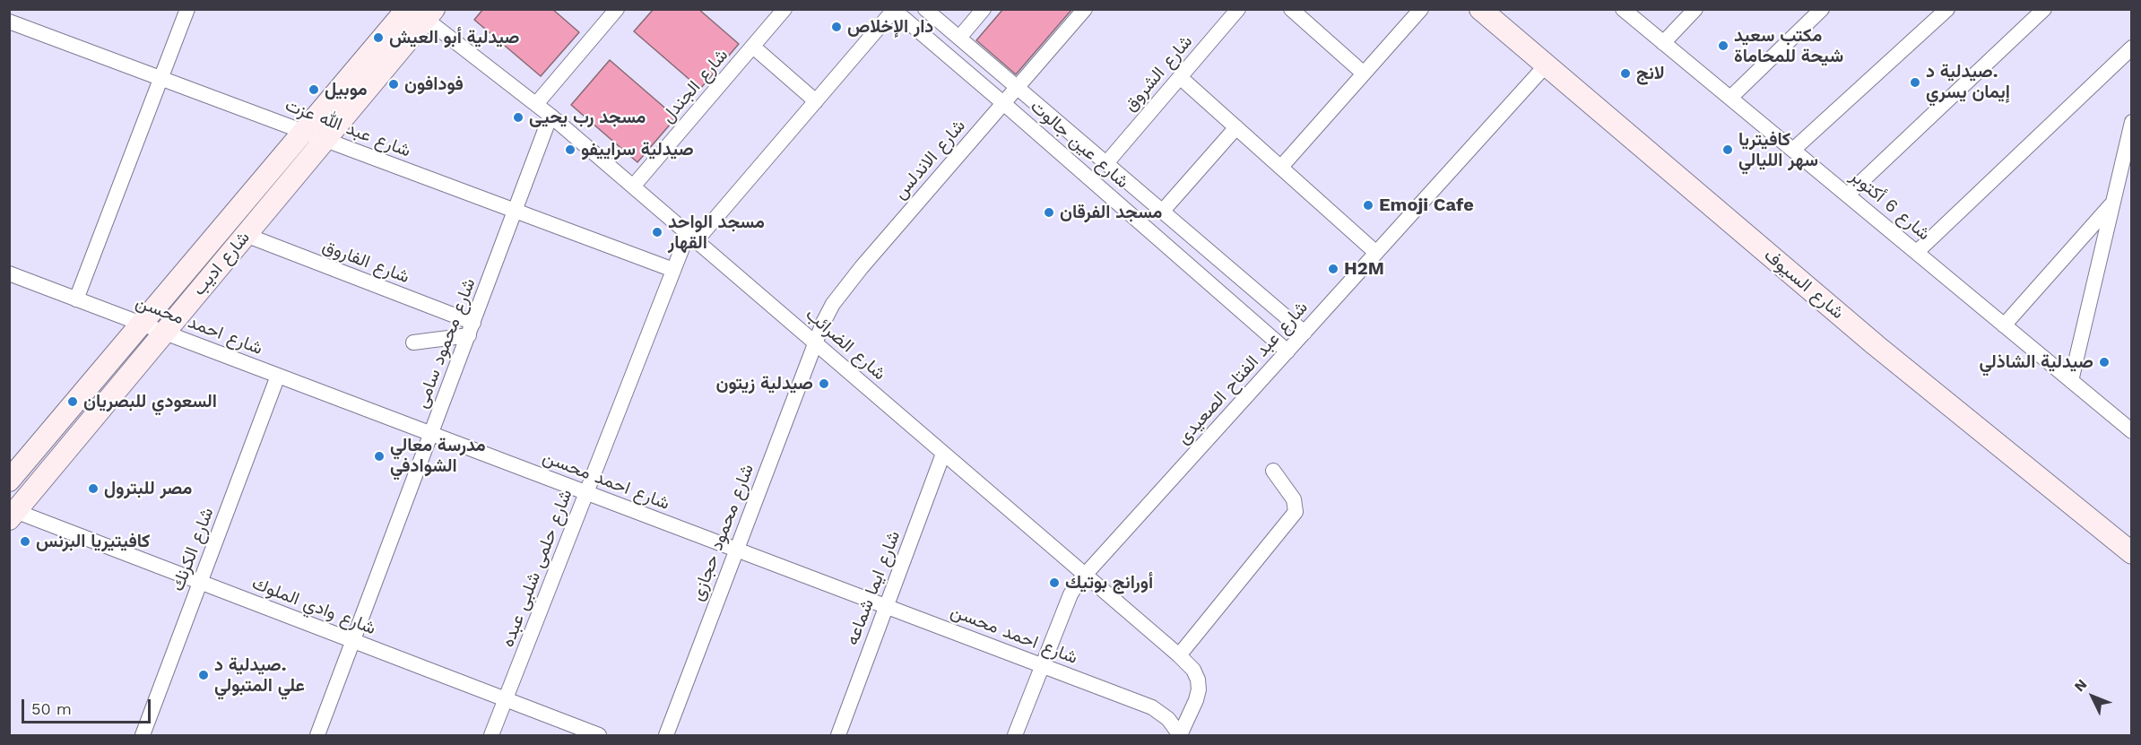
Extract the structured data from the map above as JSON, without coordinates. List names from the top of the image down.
{
  "streets": {
    "main road": ["شارع اديب", "شارع السيوف"],
    "street": [
      "شارع الشروق",
      "شارع الجندل",
      "شارع عبد الله عزت",
      "شارع عين جالوت",
      "شارع الاندلس",
      "شارع 6 أكتوبر",
      "شارع الفاروق",
      "شارع احمد محسن",
      "شارع محمود سامى",
      "شارع الضرائب",
      "شارع عبد الفتاح الصعيدى",
      "شارع محمود حجازى",
      "شارع الكرنك",
      "شارع حلمى شلبى عبده",
      "شارع ايما شماعه",
      "شارع وادي الملوك"
    ]
  },
  "crossings": [
    ["شارع الشروق", "شارع عين جالوت"],
    ["شارع الجندل", "شارع الضرائب"],
    ["شارع عبد الله عزت", "شارع اديب"],
    ["شارع عبد الله عزت", "شارع محمود سامى"],
    ["شارع عبد الله عزت", "شارع حلمى شلبى عبده"],
    ["شارع عين جالوت", "شارع الاندلس"],
    ["شارع عين جالوت", "شارع عبد الفتاح الصعيدى"],
    ["شارع عين جالوت", "شارع حلمى شلبى عبده"],
    ["شارع الاندلس", "شارع الضرائب"],
    ["شارع الاندلس", "شارع محمود حجازى"],
    ["شارع الفاروق", "شارع اديب"],
    ["شارع الفاروق", "شارع محمود سامى"],
    ["شارع اديب", "شارع احمد محسن"],
    ["شارع اديب", "شارع الضرائب"],
    ["شارع اديب", "شارع وادي الملوك"],
    ["شارع السيوف", "شارع عبد الفتاح الصعيدى"],
    ["شارع احمد محسن", "شارع محمود سامى"],
    ["شارع احمد محسن", "شارع الضرائب"],
    ["شارع احمد محسن", "شارع عبد الفتاح الصعيدى"],
    ["شارع احمد محسن", "شارع محمود حجازى"],
    ["شارع احمد محسن", "شارع الكرنك"],
    ["شارع احمد محسن", "شارع حلمى شلبى عبده"],
    ["شارع احمد محسن", "شارع ايما شماعه"],
    ["شارع محمود سامى", "شارع الضرائب"],
    ["شارع محمود سامى", "شارع وادي الملوك"],
    ["شارع الضرائب", "شارع عبد الفتاح الصعيدى"],
    ["شارع الضرائب", "شارع محمود حجازى"],
    ["شارع الضرائب", "شارع حلمى شلبى عبده"],
    ["شارع الضرائب", "شارع ايما شماعه"],
    ["شارع الكرنك", "شارع وادي الملوك"],
    ["شارع حلمى شلبى عبده", "شارع وادي الملوك"]
  ],
  "places": [
    "دار الإخلاص",
    "صيدلية أبو العيش",
    "مكتب سعيد شيحة للمحاماة",
    "لانج",
    "صيدلية د. إيمان يسري",
    "فودافون",
    "موبيل",
    "مسجد رب يحيى",
    "صيدلية سراييفو",
    "كافيتريا سهر الليالي",
    "Emoji Cafe",
    "مسجد الفرقان",
    "مسجد الواحد القهار",
    "H2M",
    "صيدلية الشاذلي",
    "صيدلية زيتون",
    "السعودي للبصريان",
    "مدرسة معالي الشوادفي",
    "مصر للبترول",
    "كافيتيريا البرنس",
    "أورانج بوتيك",
    "صيدلية د. علي المتبولي"
  ],
  "scale_bar": "50 m",
  "north": "top left"
}
